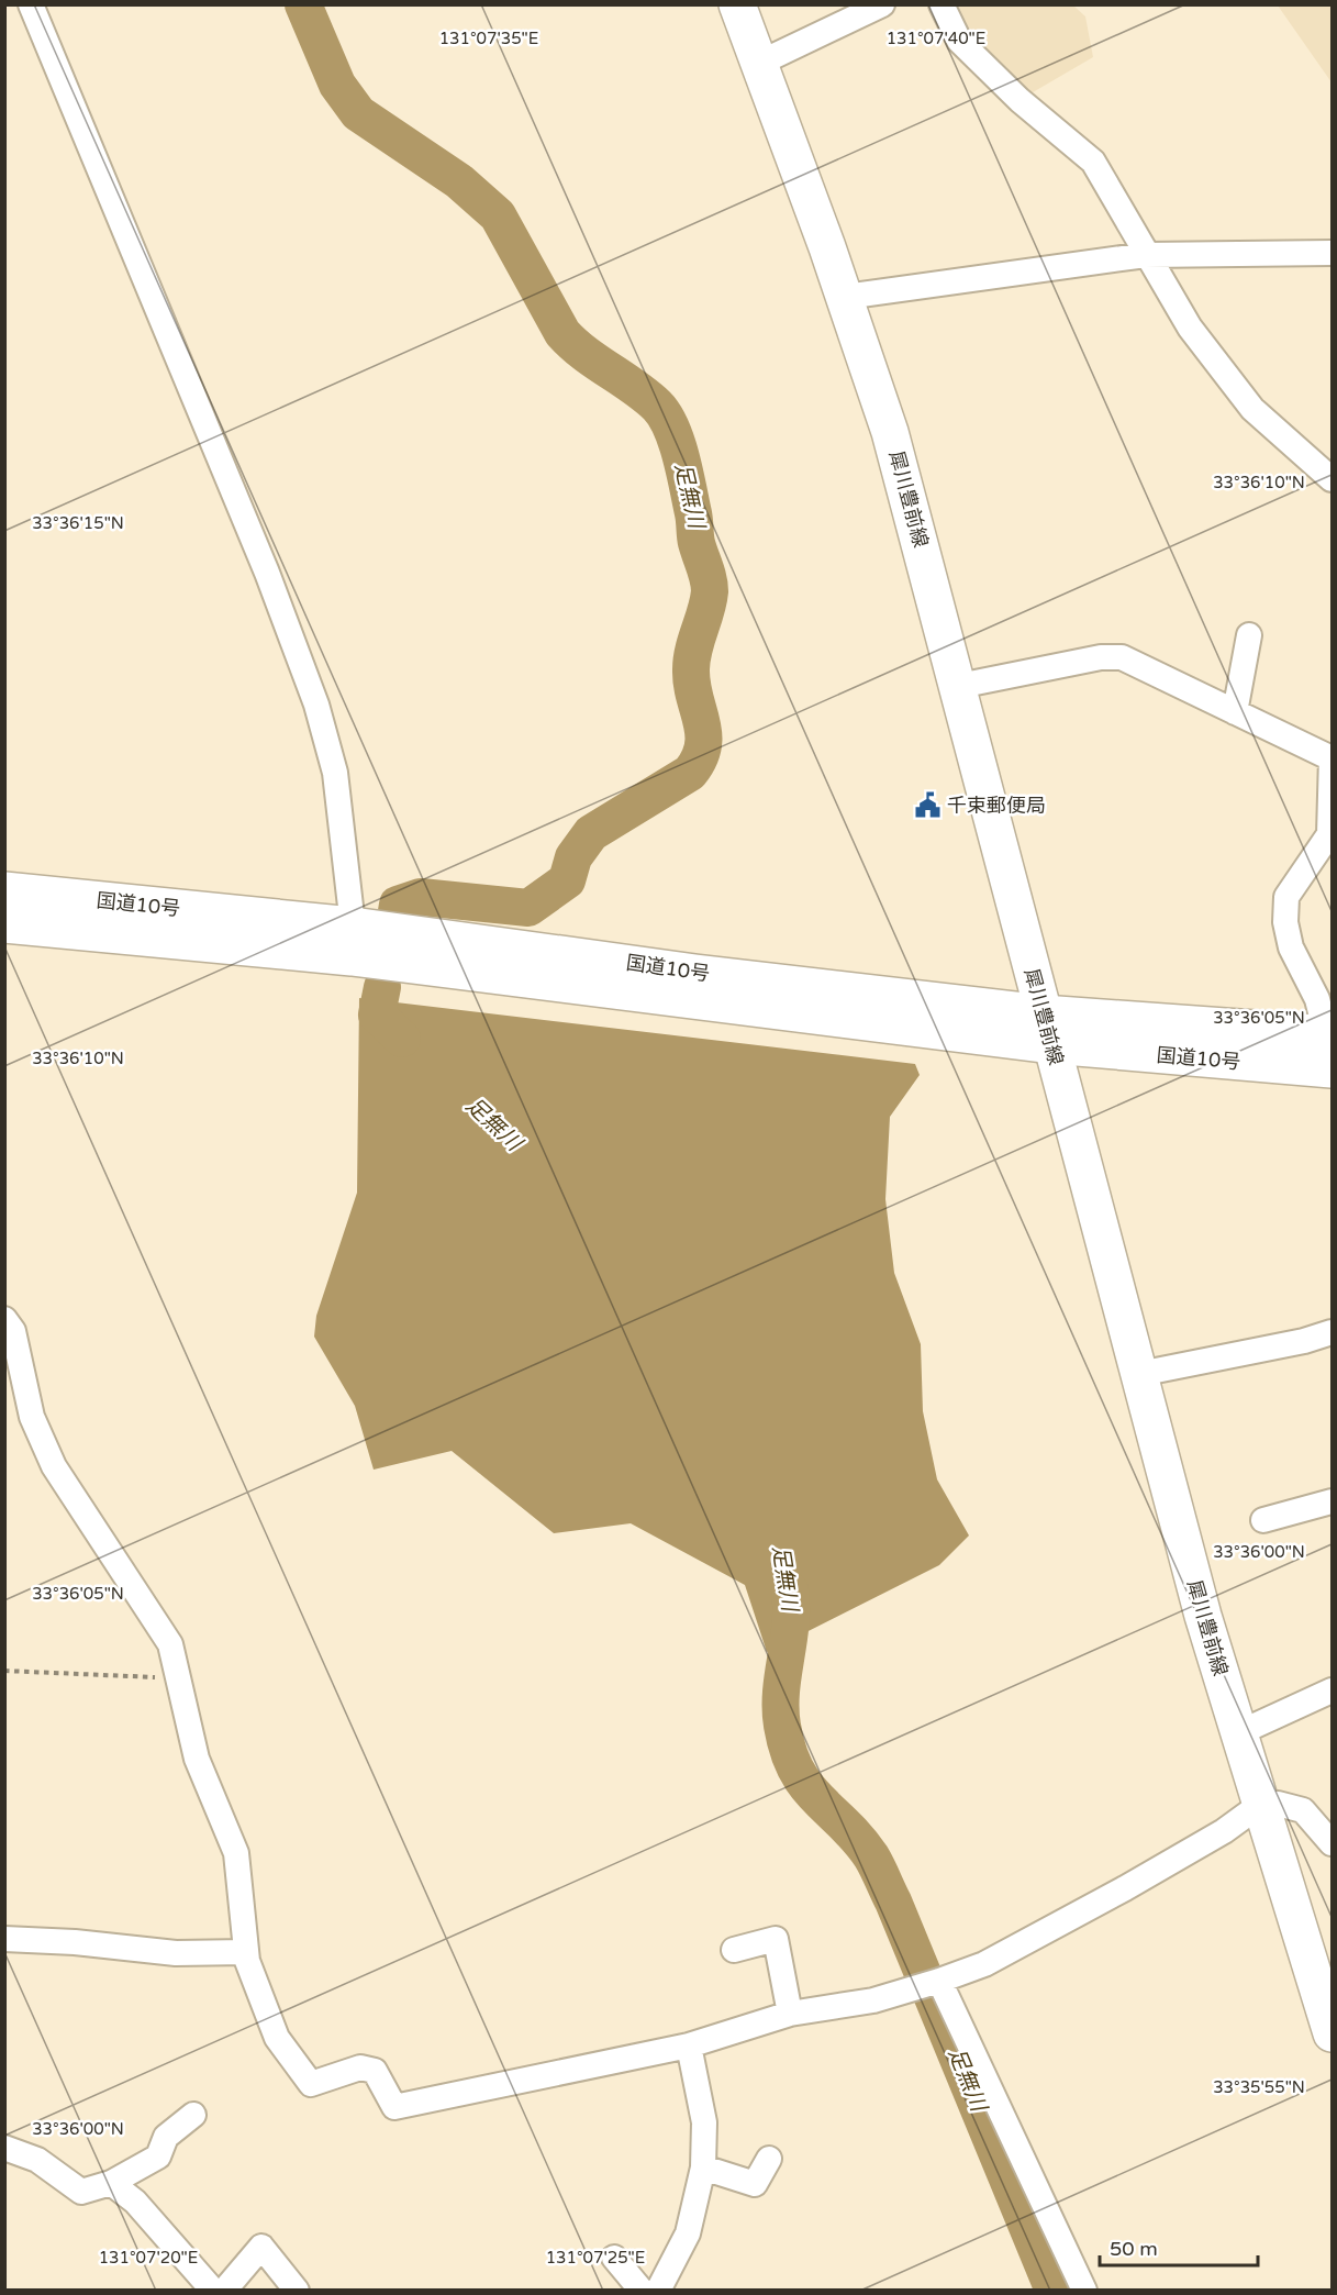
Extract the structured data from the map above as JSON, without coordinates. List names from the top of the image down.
{
  "streets": {
    "main road": ["犀川豊前線", "国道10号"]
  },
  "crossings": [
    ["犀川豊前線", "国道10号"]
  ],
  "water": ["足無川"],
  "places": {
    "public building": ["千束郵便局"]
  },
  "scale_bar": "50 m",
  "coordinates": [
    "131°07'40\"E",
    "131°07'35\"E",
    "33°36'10\"N",
    "33°36'15\"N",
    "33°36'05\"N",
    "33°36'00\"N",
    "33°35'55\"N",
    "131°07'20\"E",
    "131°07'25\"E"
  ]
}
